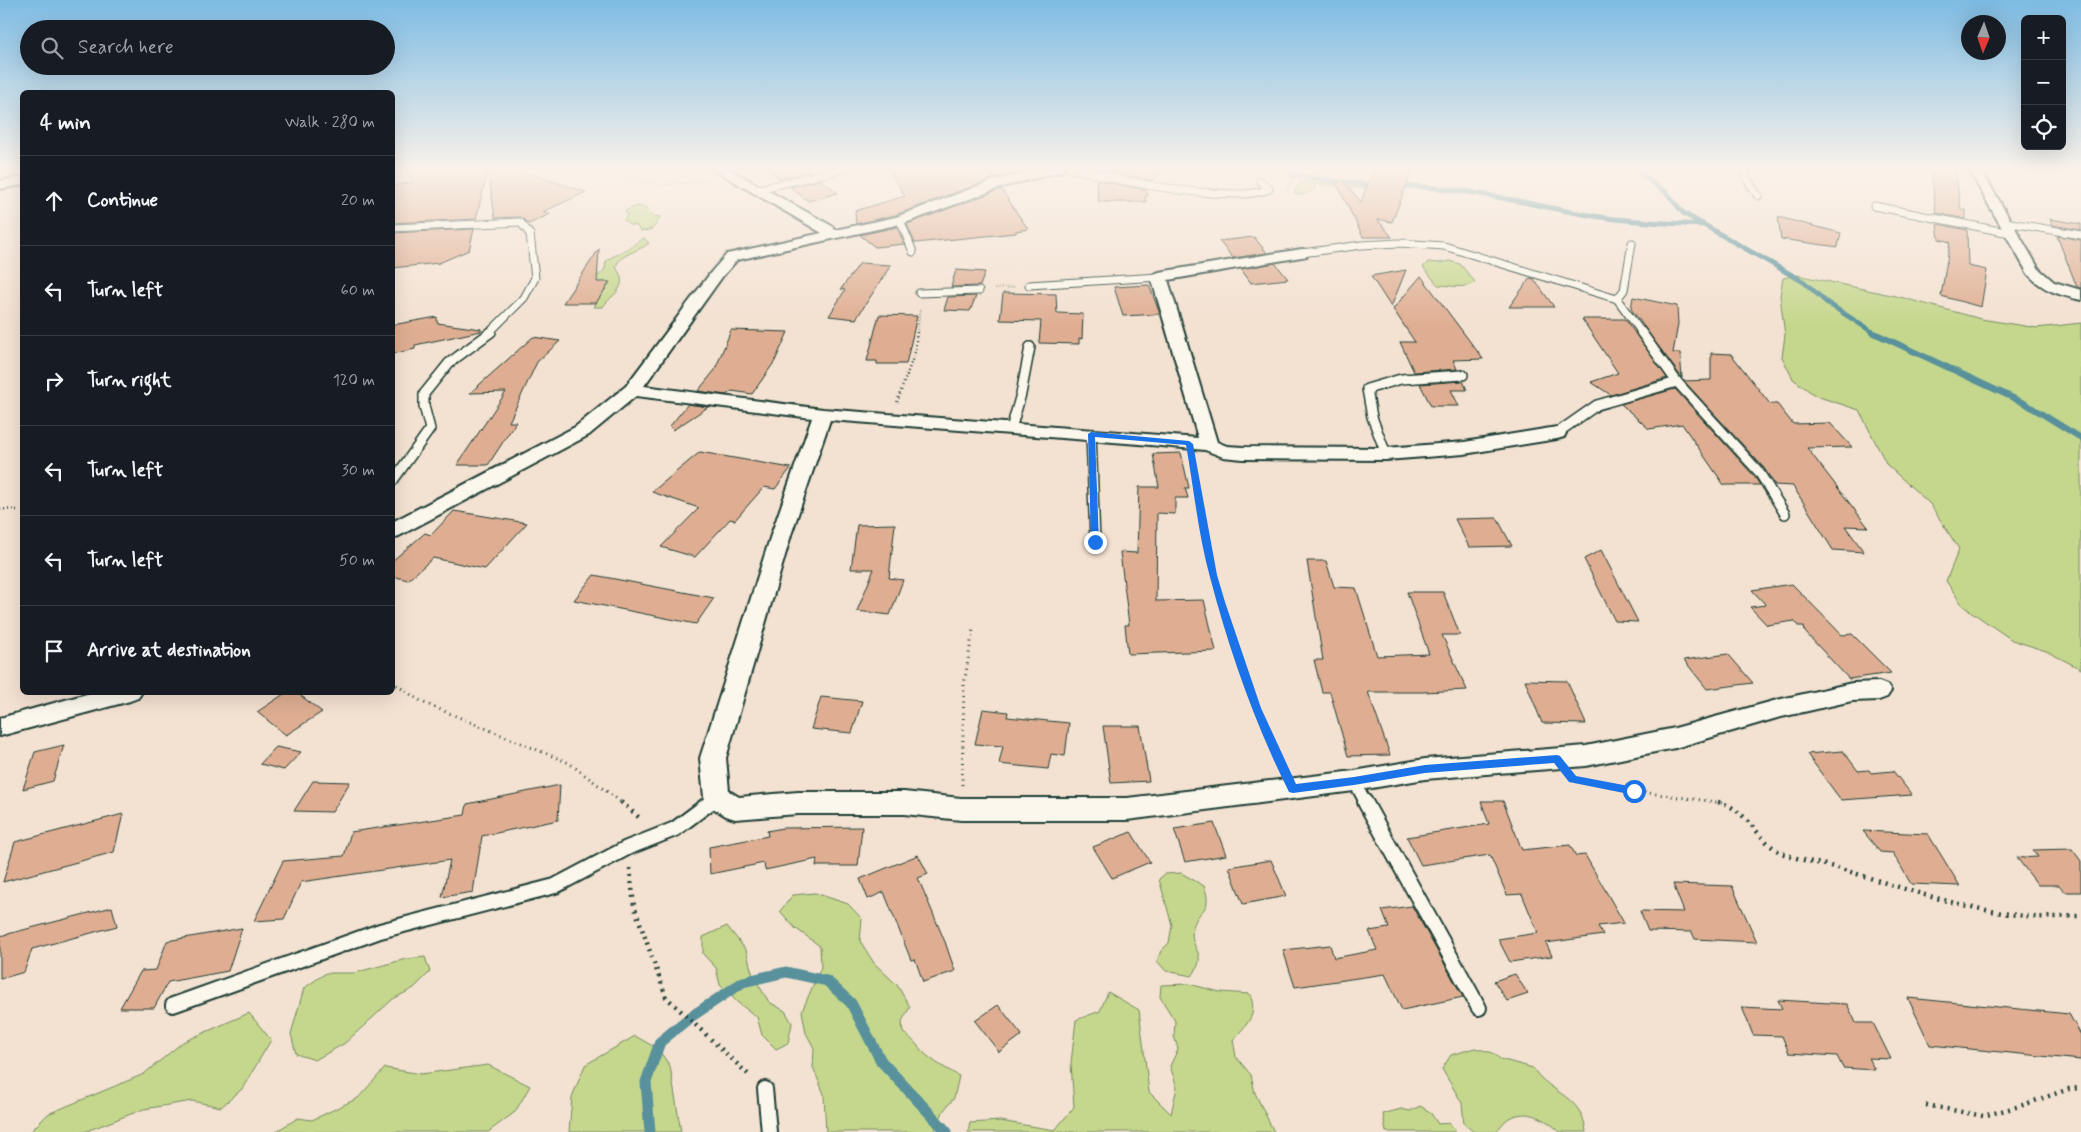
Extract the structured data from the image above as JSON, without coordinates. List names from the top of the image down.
{
  "north": "bottom",
  "page": {
    "map_buttons": ["+", "−"],
    "search": "Search here",
    "heading": ["4 min", "Walk · 280 m"],
    "list": [
      ["Continue", "20 m"],
      ["Turn left", "60 m"],
      ["Turn right", "120 m"],
      ["Turn left", "30 m"],
      ["Turn left", "50 m"],
      "Arrive at destination"
    ]
  }
}
